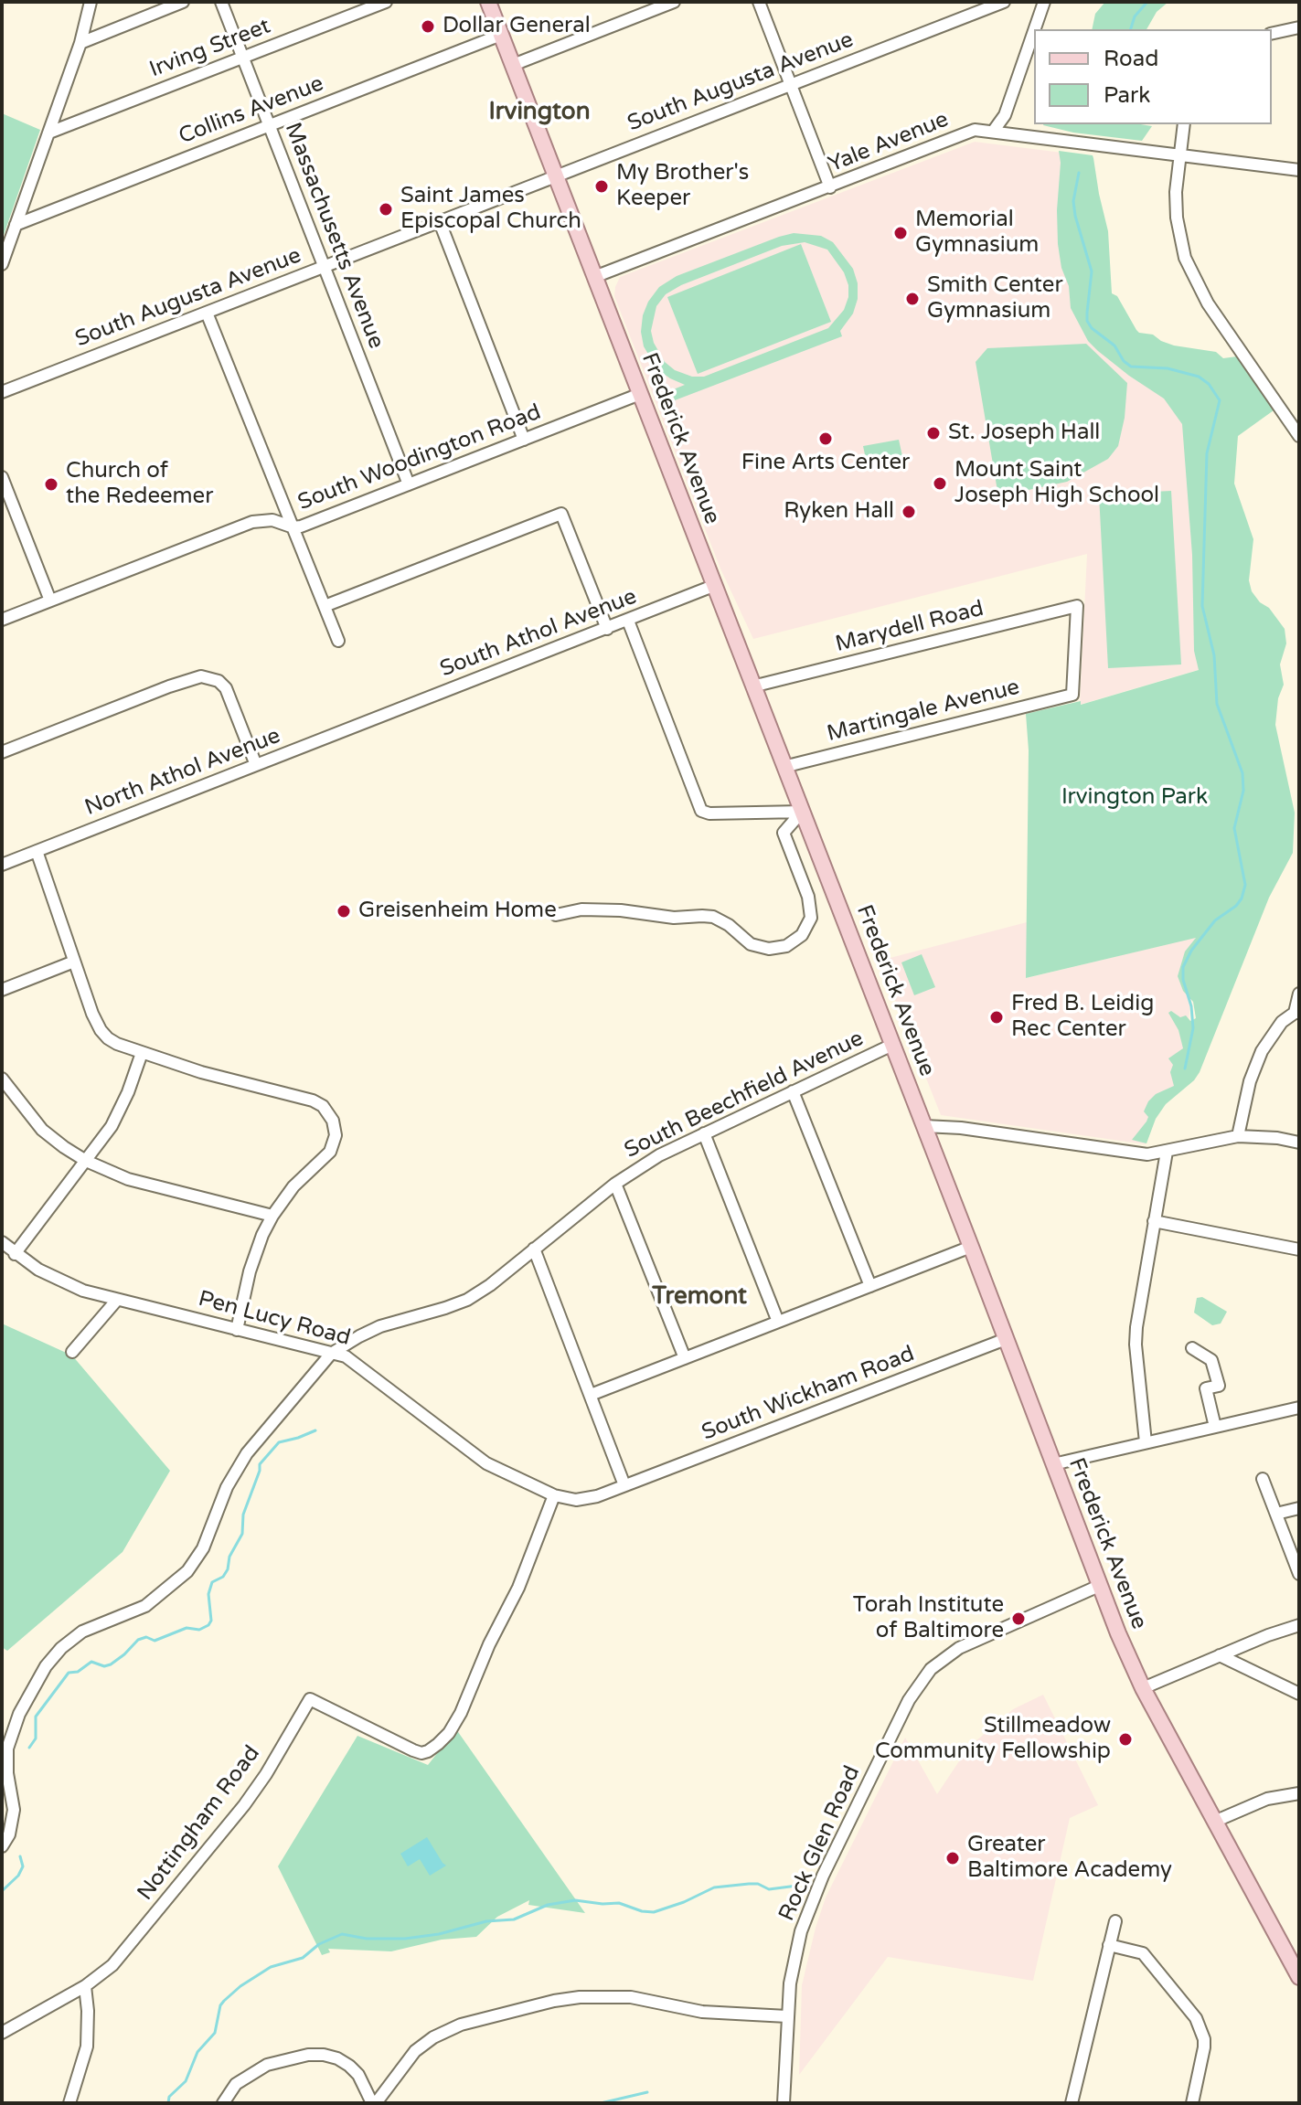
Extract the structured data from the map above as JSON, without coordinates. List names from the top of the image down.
{
  "streets": {
    "main road": ["Frederick Avenue"],
    "street": [
      "Irving Street",
      "South Augusta Avenue",
      "Collins Avenue",
      "Yale Avenue",
      "Massachusetts Avenue",
      "South Woodington Road",
      "Marydell Road",
      "South Athol Avenue",
      "Martingale Avenue",
      "North Athol Avenue",
      "South Beechfield Avenue",
      "Pen Lucy Road",
      "South Wickham Road",
      "Nottingham Road",
      "Rock Glen Road"
    ]
  },
  "crossings": [
    ["Irving Street", "Massachusetts Avenue"],
    ["South Augusta Avenue", "Massachusetts Avenue"],
    ["South Augusta Avenue", "Frederick Avenue"],
    ["Collins Avenue", "Massachusetts Avenue"],
    ["Collins Avenue", "Frederick Avenue"],
    ["Yale Avenue", "Frederick Avenue"],
    ["Massachusetts Avenue", "South Woodington Road"],
    ["Frederick Avenue", "South Woodington Road"],
    ["Frederick Avenue", "Marydell Road"],
    ["Frederick Avenue", "South Athol Avenue"],
    ["Frederick Avenue", "Martingale Avenue"],
    ["Frederick Avenue", "South Beechfield Avenue"],
    ["Frederick Avenue", "South Wickham Road"],
    ["Frederick Avenue", "Rock Glen Road"],
    ["Marydell Road", "Martingale Avenue"],
    ["South Athol Avenue", "North Athol Avenue"],
    ["South Beechfield Avenue", "Pen Lucy Road"],
    ["Pen Lucy Road", "South Wickham Road"],
    ["Pen Lucy Road", "Nottingham Road"],
    ["South Wickham Road", "Nottingham Road"]
  ],
  "districts": ["Irvington", "Tremont"],
  "parks": ["Irvington Park"],
  "places": [
    "Dollar General",
    "My Brother's Keeper",
    "Saint James Episcopal Church",
    "Memorial Gymnasium",
    "Smith Center Gymnasium",
    "St. Joseph Hall",
    "Fine Arts Center",
    "Mount Saint Joseph High School",
    "Church of the Redeemer",
    "Ryken Hall",
    "Greisenheim Home",
    "Fred B. Leidig Rec Center",
    "Torah Institute of Baltimore",
    "Stillmeadow Community Fellowship",
    "Greater Baltimore Academy"
  ],
  "legend": ["Road", "Park"]
}
